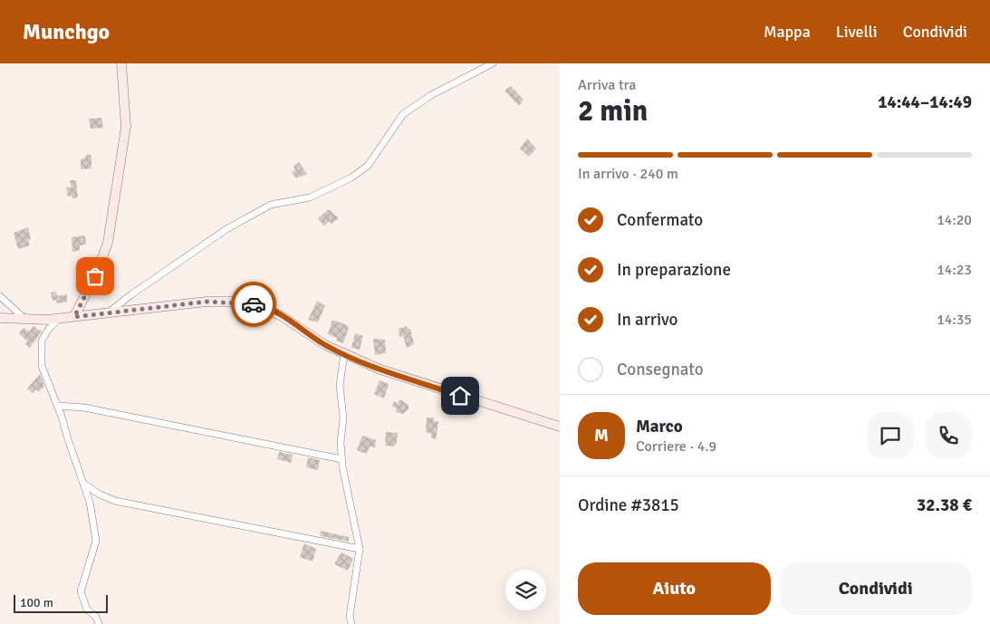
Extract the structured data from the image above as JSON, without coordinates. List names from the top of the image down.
{
  "scale_bar": "100 m",
  "page": {
    "header": "Munchgo",
    "nav": ["Mappa", "Livelli", "Condividi"],
    "heading": ["2 min", "Arriva tra", "14:44–14:49"],
    "panel": [
      "Marco",
      "Corriere · 4.9",
      "Ordine #3815",
      "32.38 €"
    ],
    "bar": "In arrivo · 240 m",
    "list": [
      ["Confermato", "14:20"],
      ["In preparazione", "14:23"],
      ["In arrivo", "14:35"],
      "Consegnato"
    ],
    "round": "M",
    "buttons": ["Aiuto", "Condividi"],
    "scale": "100 m"
  }
}
